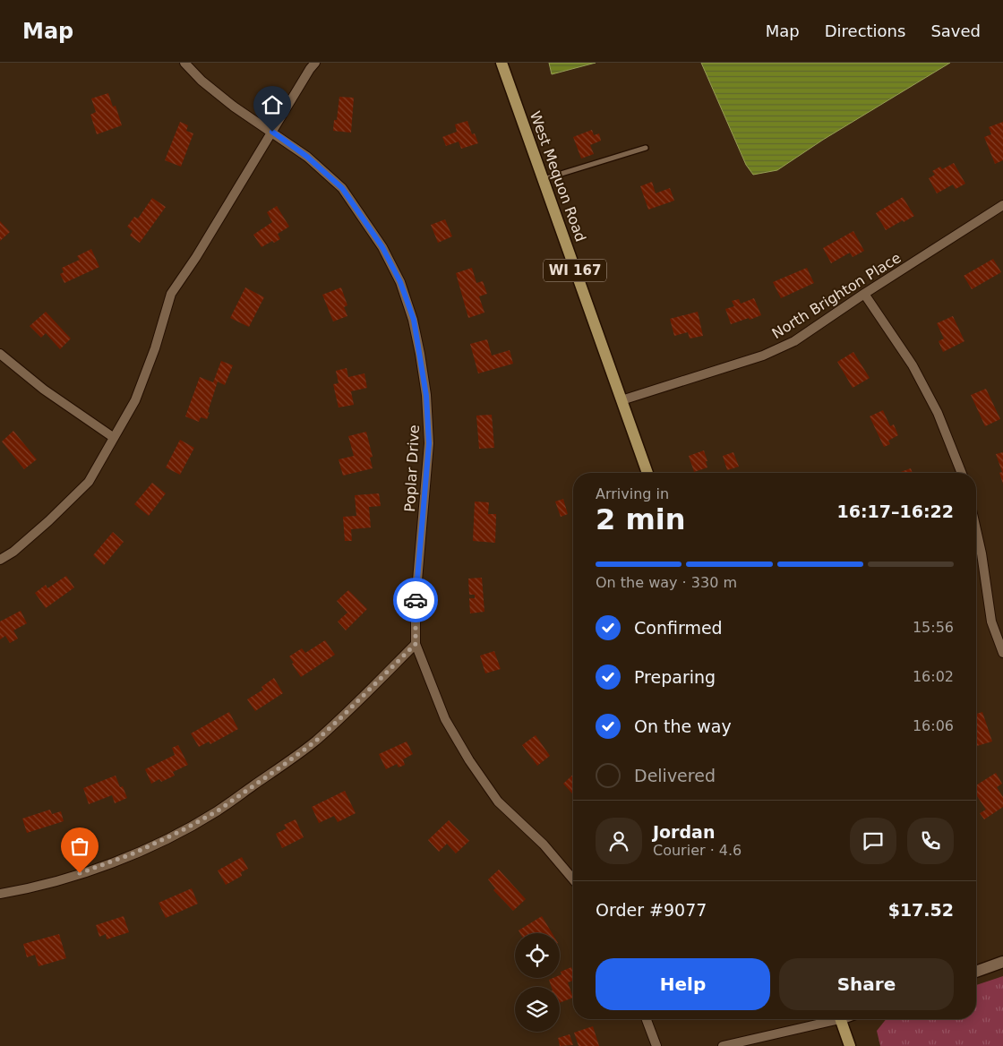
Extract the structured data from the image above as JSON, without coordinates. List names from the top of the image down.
{
  "streets": {
    "main road": ["West Mequon Road", "WI 167"],
    "street": ["North Brighton Place", "Poplar Drive"]
  },
  "crossings": [
    ["West Mequon Road", "North Brighton Place"]
  ],
  "page": {
    "header": "Map",
    "nav": ["Map", "Directions", "Saved"],
    "heading": ["2 min", "Arriving in", "16:17–16:22"],
    "panel": [
      "Jordan",
      "Courier · 4.6",
      "Order #9077",
      "$17.52"
    ],
    "bar": "On the way · 330 m",
    "list": [
      ["Confirmed", "15:56"],
      ["Preparing", "16:02"],
      ["On the way", "16:06"],
      "Delivered"
    ],
    "buttons": ["Help", "Share"]
  }
}
